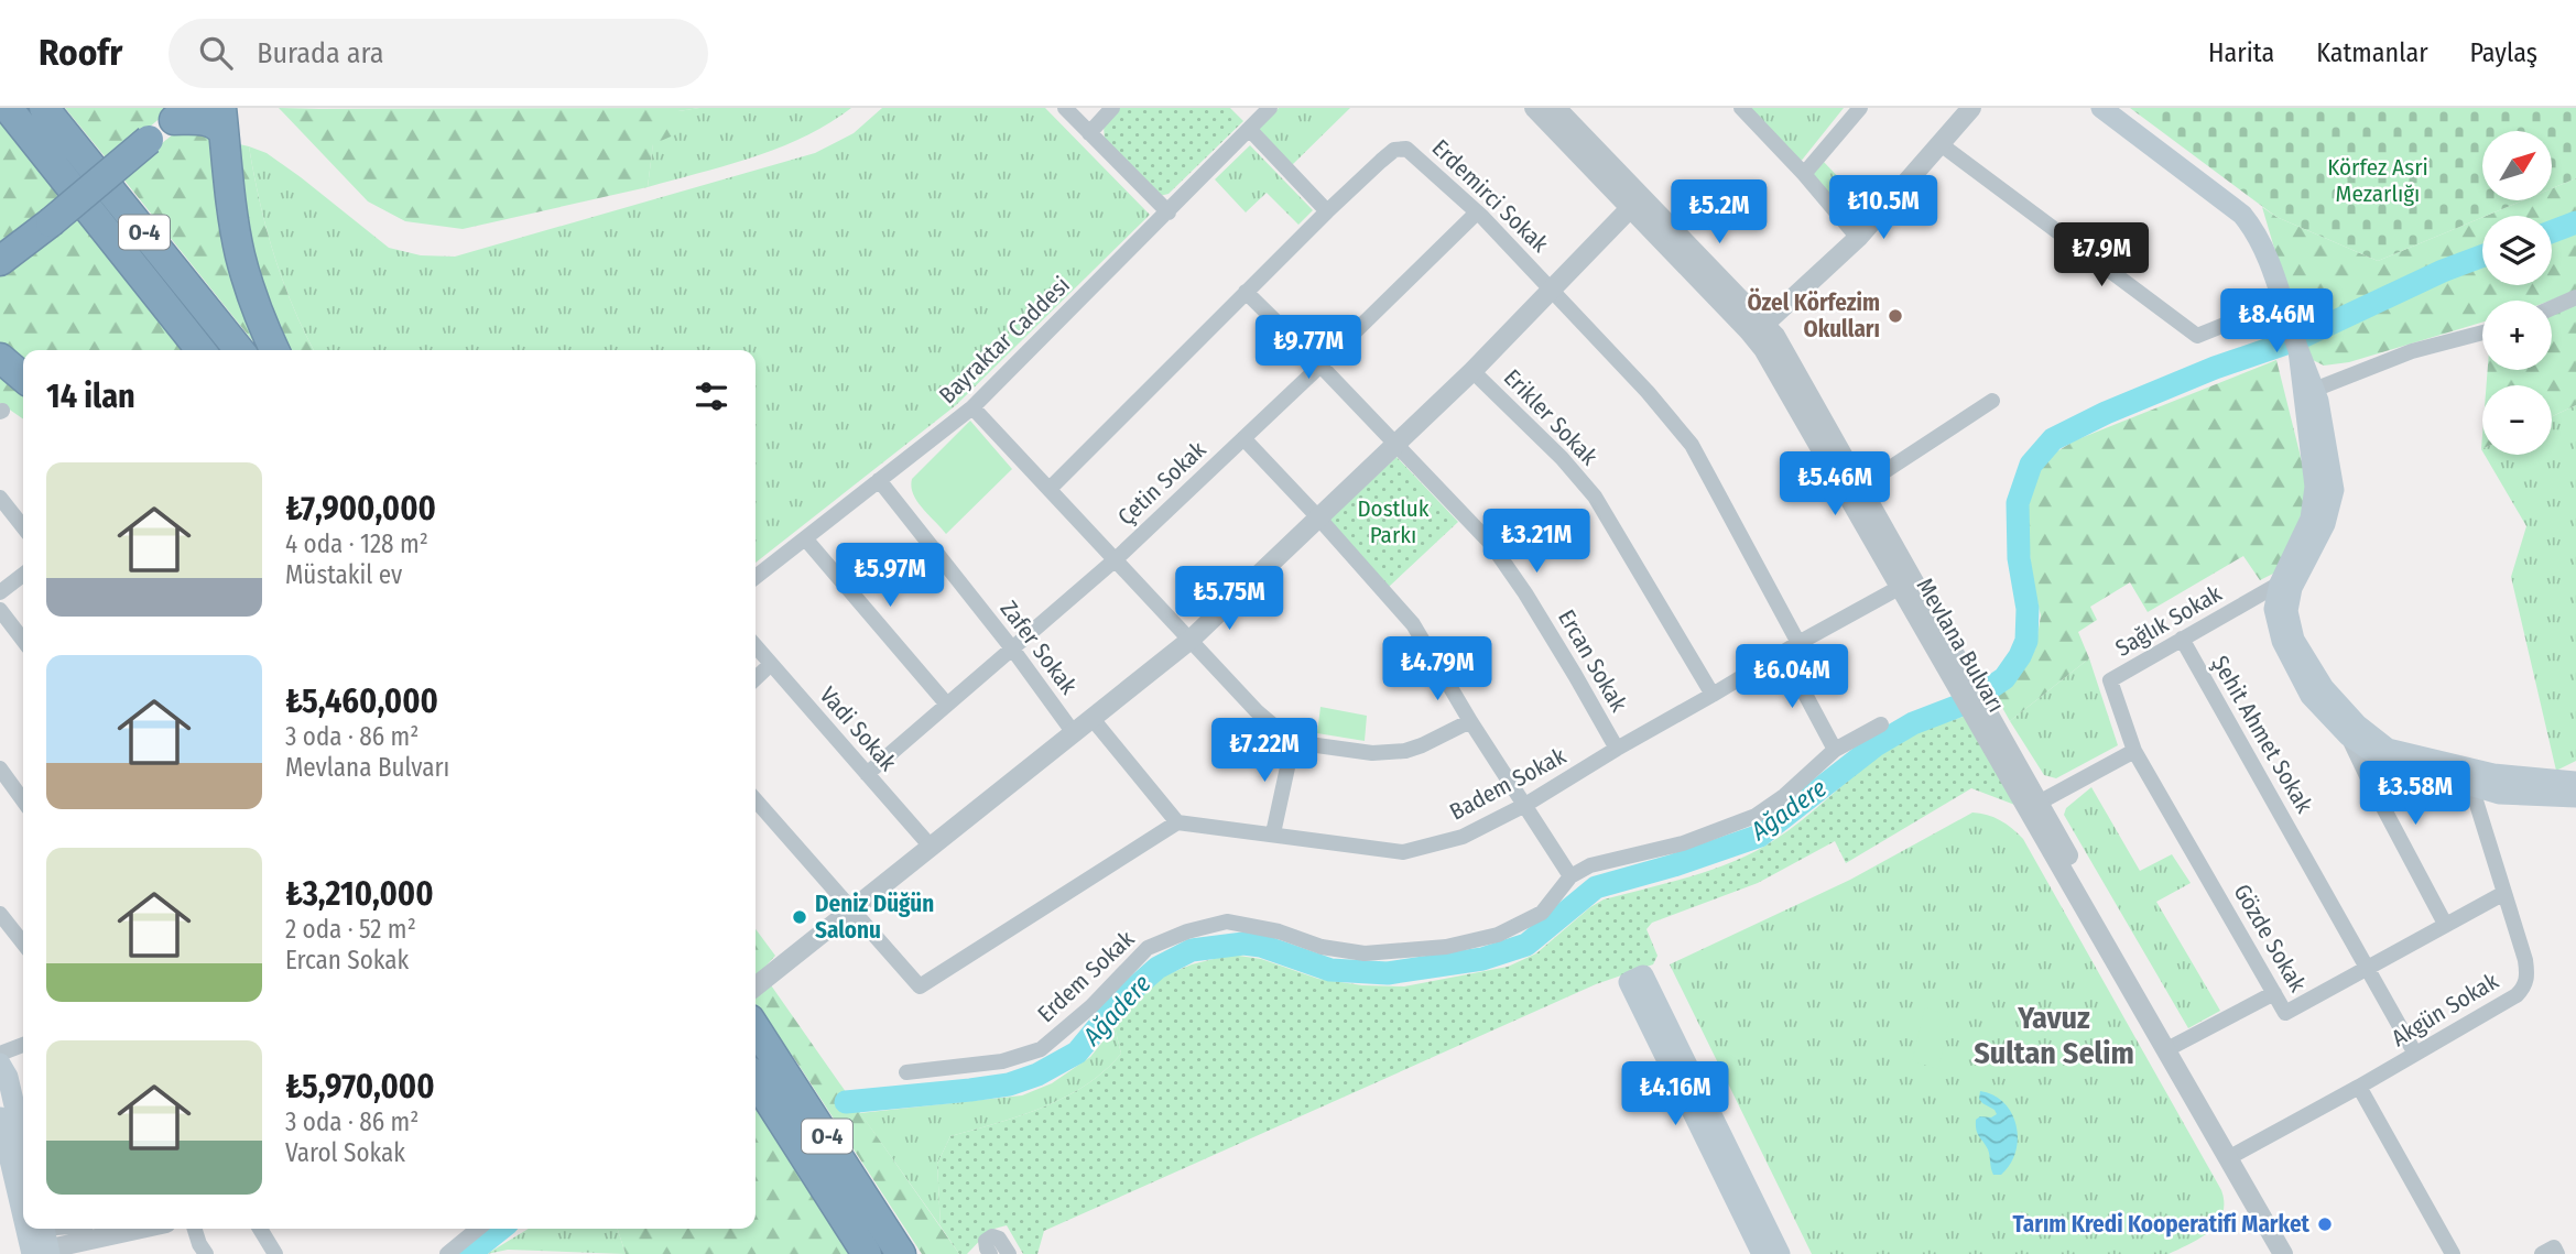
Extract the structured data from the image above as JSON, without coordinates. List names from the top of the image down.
{
  "streets": {
    "highway": ["O-4"],
    "street": [
      "Erdemirci Sokak",
      "Bayraktar Caddesi",
      "Erikler Sokak",
      "Çetin Sokak",
      "Sağlık Sokak",
      "Mevlana Bulvarı",
      "Zafer Sokak",
      "Ercan Sokak",
      "Vadi Sokak",
      "Şehit Ahmet Sokak",
      "Badem Sokak",
      "Gözde Sokak",
      "Erdem Sokak",
      "Akgün Sokak"
    ]
  },
  "crossings": [
    ["Erdemirci Sokak", "Çetin Sokak"],
    ["Erdemirci Sokak", "Ercan Sokak"],
    ["Erdemirci Sokak", "Badem Sokak"],
    ["Bayraktar Caddesi", "Zafer Sokak"],
    ["Erikler Sokak", "Badem Sokak"],
    ["Çetin Sokak", "Zafer Sokak"],
    ["Çetin Sokak", "Ercan Sokak"],
    ["Çetin Sokak", "Vadi Sokak"],
    ["Sağlık Sokak", "Şehit Ahmet Sokak"],
    ["Sağlık Sokak", "Gözde Sokak"],
    ["Mevlana Bulvarı", "Badem Sokak"],
    ["Mevlana Bulvarı", "Akgün Sokak"],
    ["Ercan Sokak", "Badem Sokak"],
    ["Şehit Ahmet Sokak", "Gözde Sokak"],
    ["Şehit Ahmet Sokak", "Akgün Sokak"],
    ["Gözde Sokak", "Akgün Sokak"]
  ],
  "districts": ["Yavuz Sultan Selim"],
  "water": ["Ağadere"],
  "parks": ["Körfez Asri Mezarlığı", "Dostluk Parkı"],
  "places": ["Özel Körfezim Okulları", "Deniz Düğün Salonu", "Tarım Kredi Kooperatifi Market"],
  "north": "top right",
  "page": {
    "header": "Roofr",
    "search": "Burada ara",
    "nav": ["Harita", "Katmanlar", "Paylaş"],
    "map_buttons": ["+", "−"],
    "price": [
      "₺10.5M",
      "₺5.2M",
      "₺7.9M",
      "₺8.46M",
      "₺9.77M",
      "₺5.46M",
      "₺3.21M",
      "₺5.97M",
      "₺5.75M",
      "₺4.79M",
      "₺6.04M",
      "₺7.22M",
      "₺3.58M",
      "₺4.16M"
    ],
    "heading": "14 ilan",
    "list": [
      {
        "name": "₺7,900,000",
        "note": "4 oda · 128 m² · Müstakil ev"
      },
      {
        "name": "₺5,460,000",
        "note": "3 oda · 86 m² · Mevlana Bulvarı"
      },
      {
        "name": "₺3,210,000",
        "note": "2 oda · 52 m² · Ercan Sokak"
      },
      {
        "name": "₺5,970,000",
        "note": "3 oda · 86 m² · Varol Sokak"
      }
    ]
  }
}
